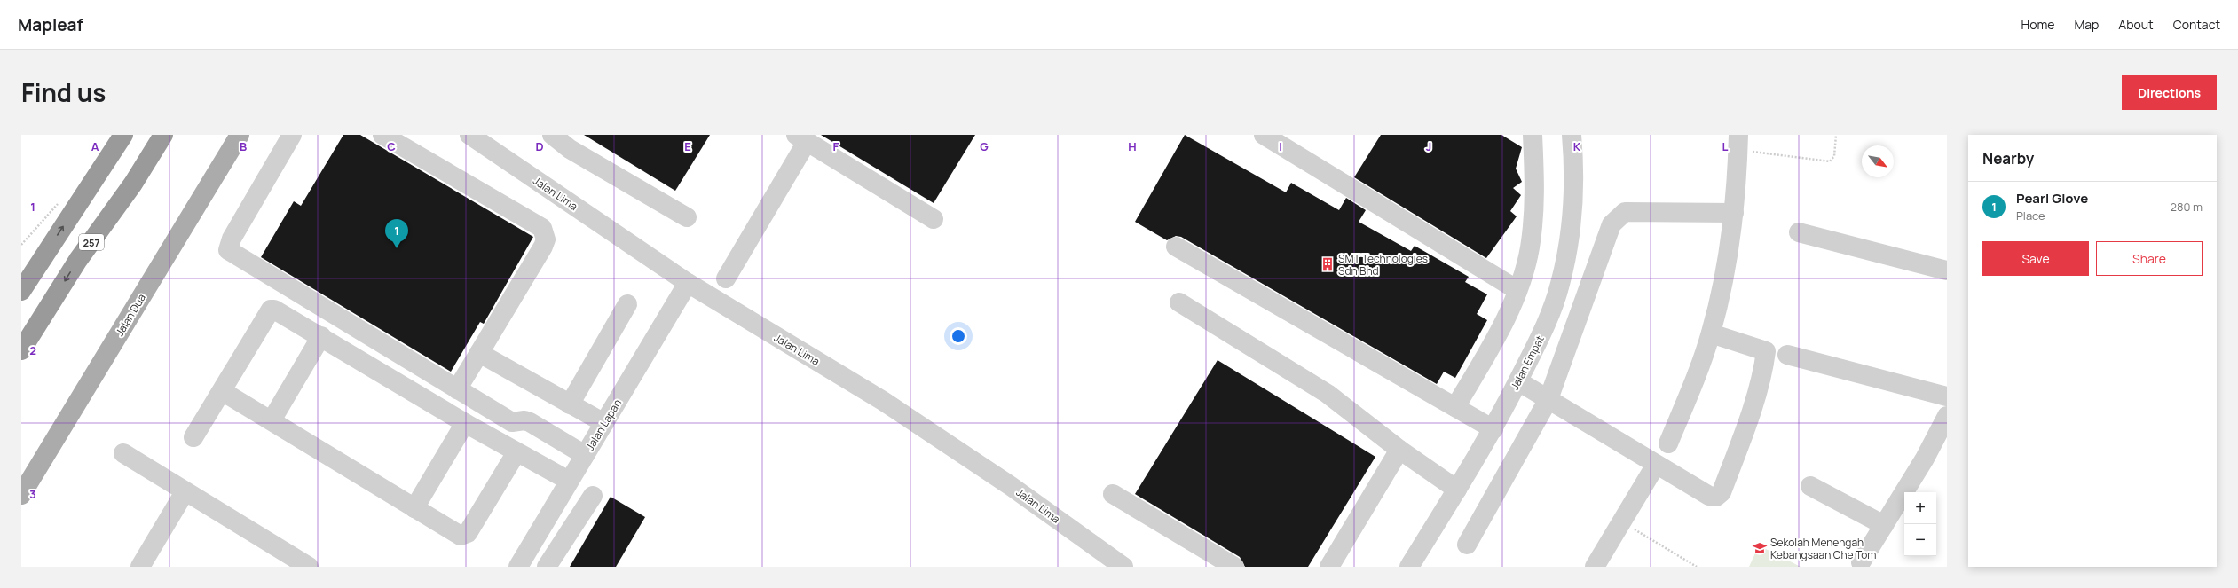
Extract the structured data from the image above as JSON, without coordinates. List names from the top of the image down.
{
  "streets": {
    "highway": ["257"],
    "main road": ["Jalan Dua"],
    "street": ["Jalan Lima", "Jalan Empat", "Jalan Lapan"]
  },
  "crossings": [
    ["Jalan Lima", "Jalan Lapan"]
  ],
  "places": {
    "building": ["SMT Technologies Sdn Bhd"],
    "school or university": ["Sekolah Menengah Kebangsaan Che Tom"]
  },
  "north": "bottom right",
  "page": {
    "header": "Mapleaf",
    "nav": [
      "Home",
      "Map",
      "About",
      "Contact"
    ],
    "title": "Find us",
    "buttons": [
      "Directions",
      ["Save", "Share"]
    ],
    "heading": "Nearby",
    "list": [
      {
        "mark": "1",
        "name": "Pearl Glove",
        "note": "Place",
        "value": "280 m"
      }
    ],
    "pins": "1",
    "map_buttons": ["+", "−"]
  },
  "grid": {
    "columns": [
      "A",
      "B",
      "C",
      "D",
      "E",
      "F",
      "G",
      "H",
      "I",
      "J",
      "K",
      "L"
    ],
    "rows": ["1", "2", "3"]
  }
}
